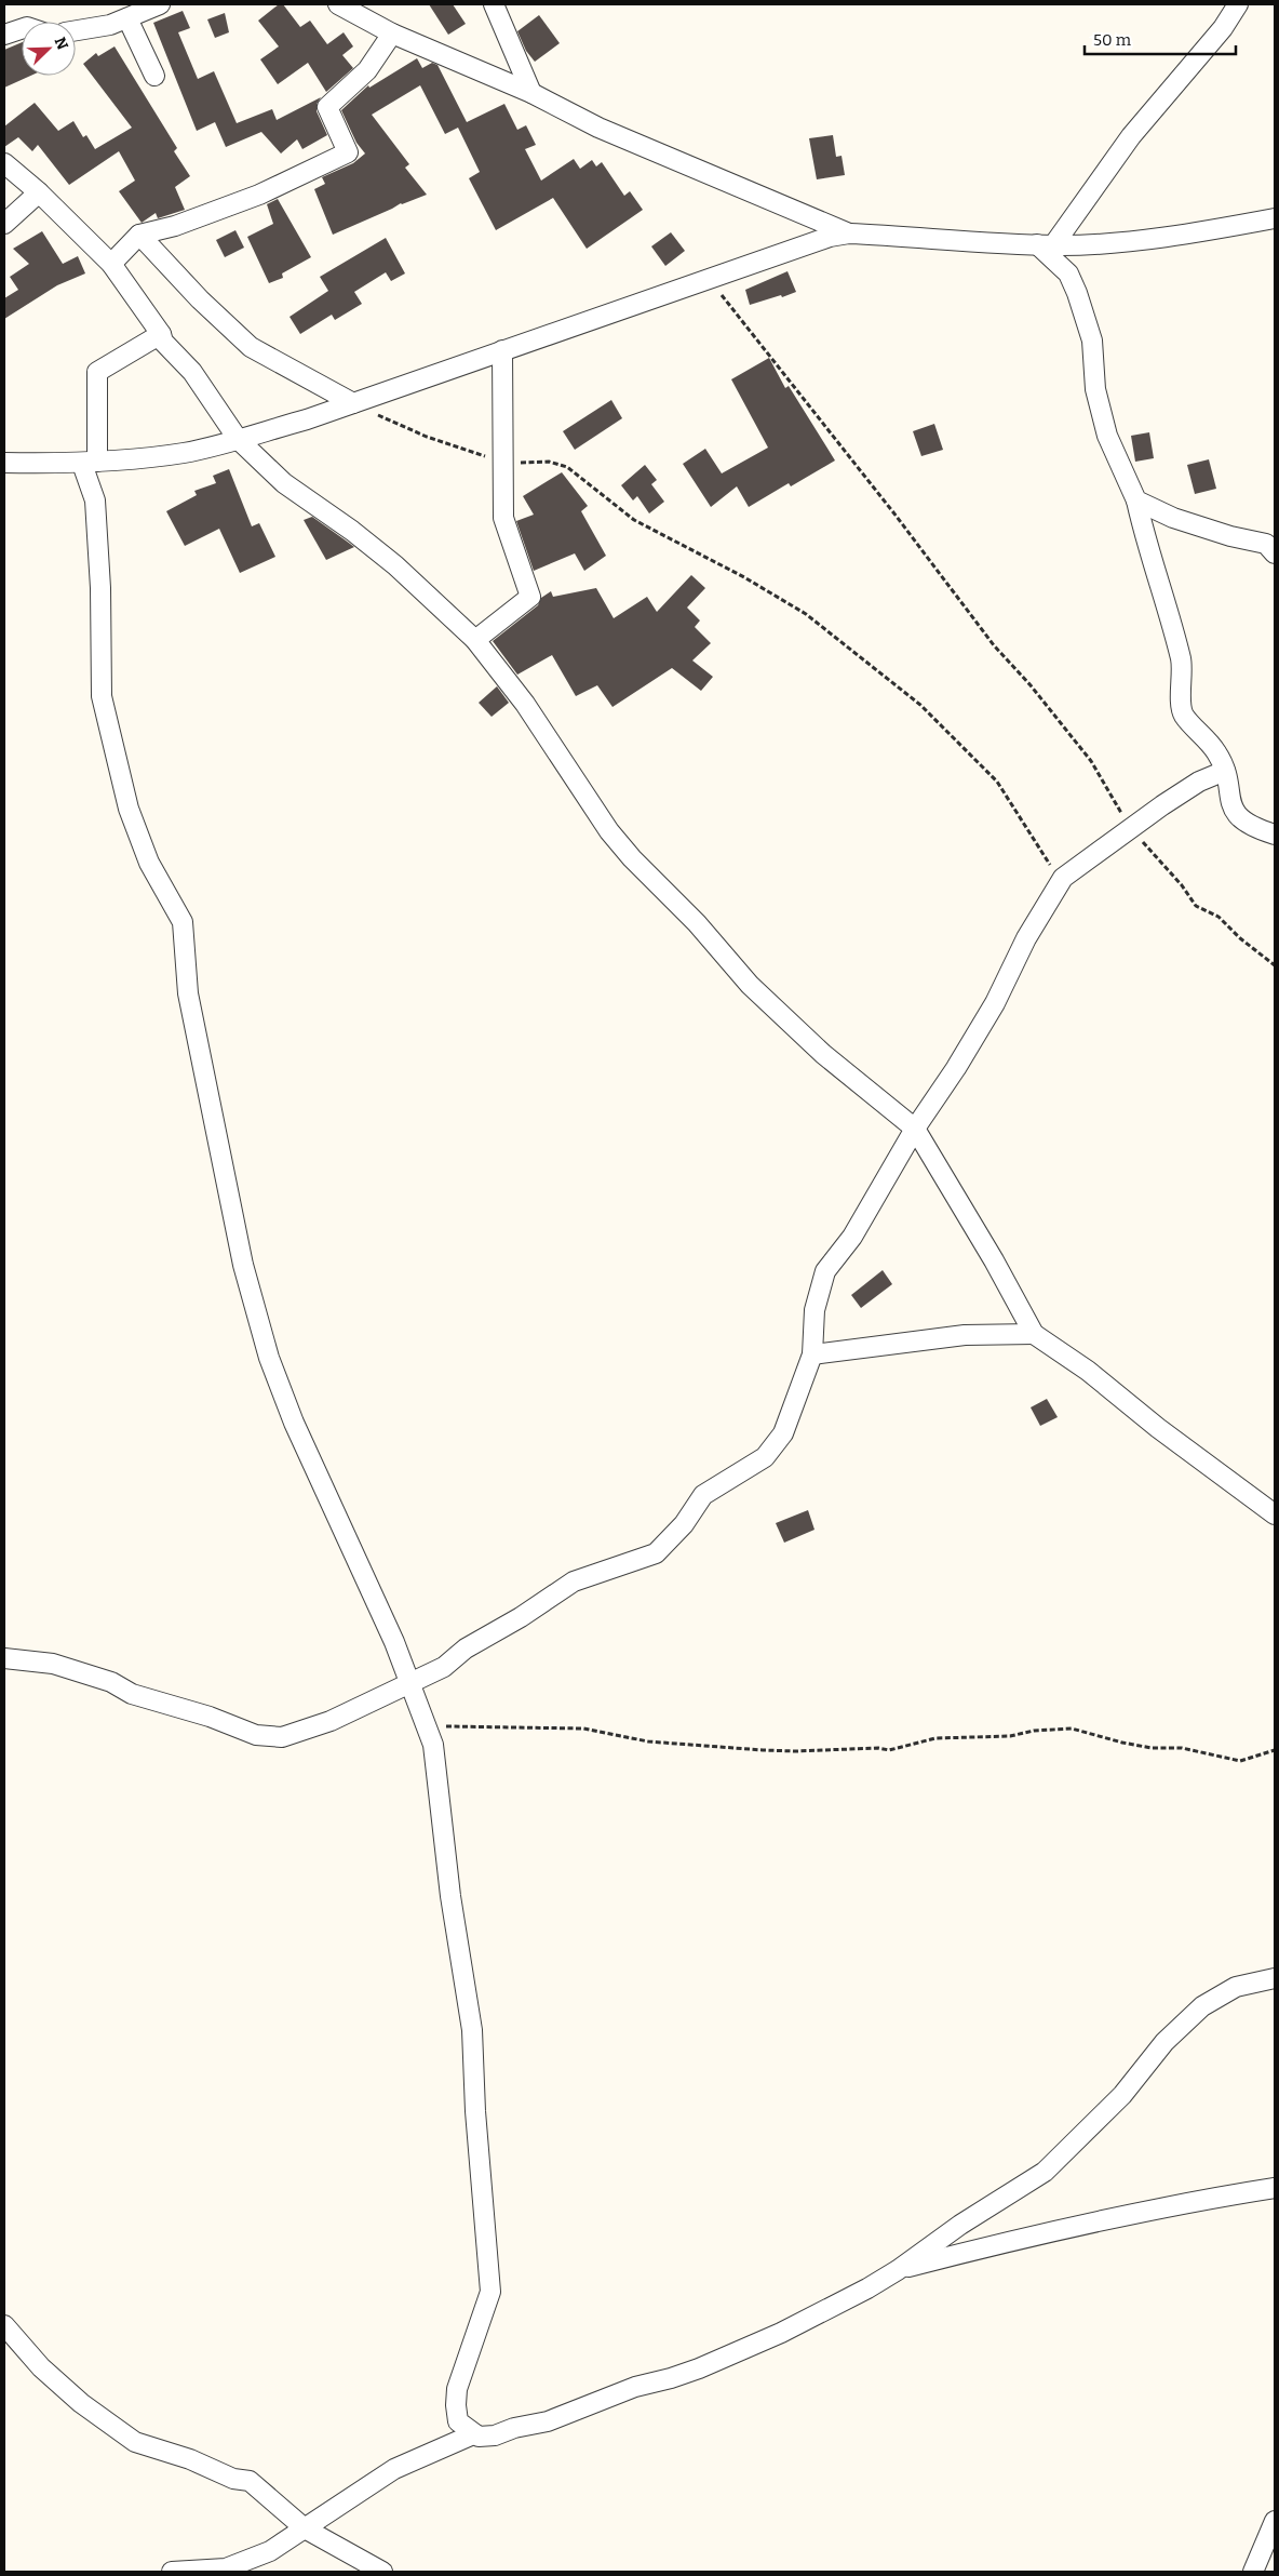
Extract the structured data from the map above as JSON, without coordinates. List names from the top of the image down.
{
  "scale_bar": "50 m",
  "north": "top right"
}
